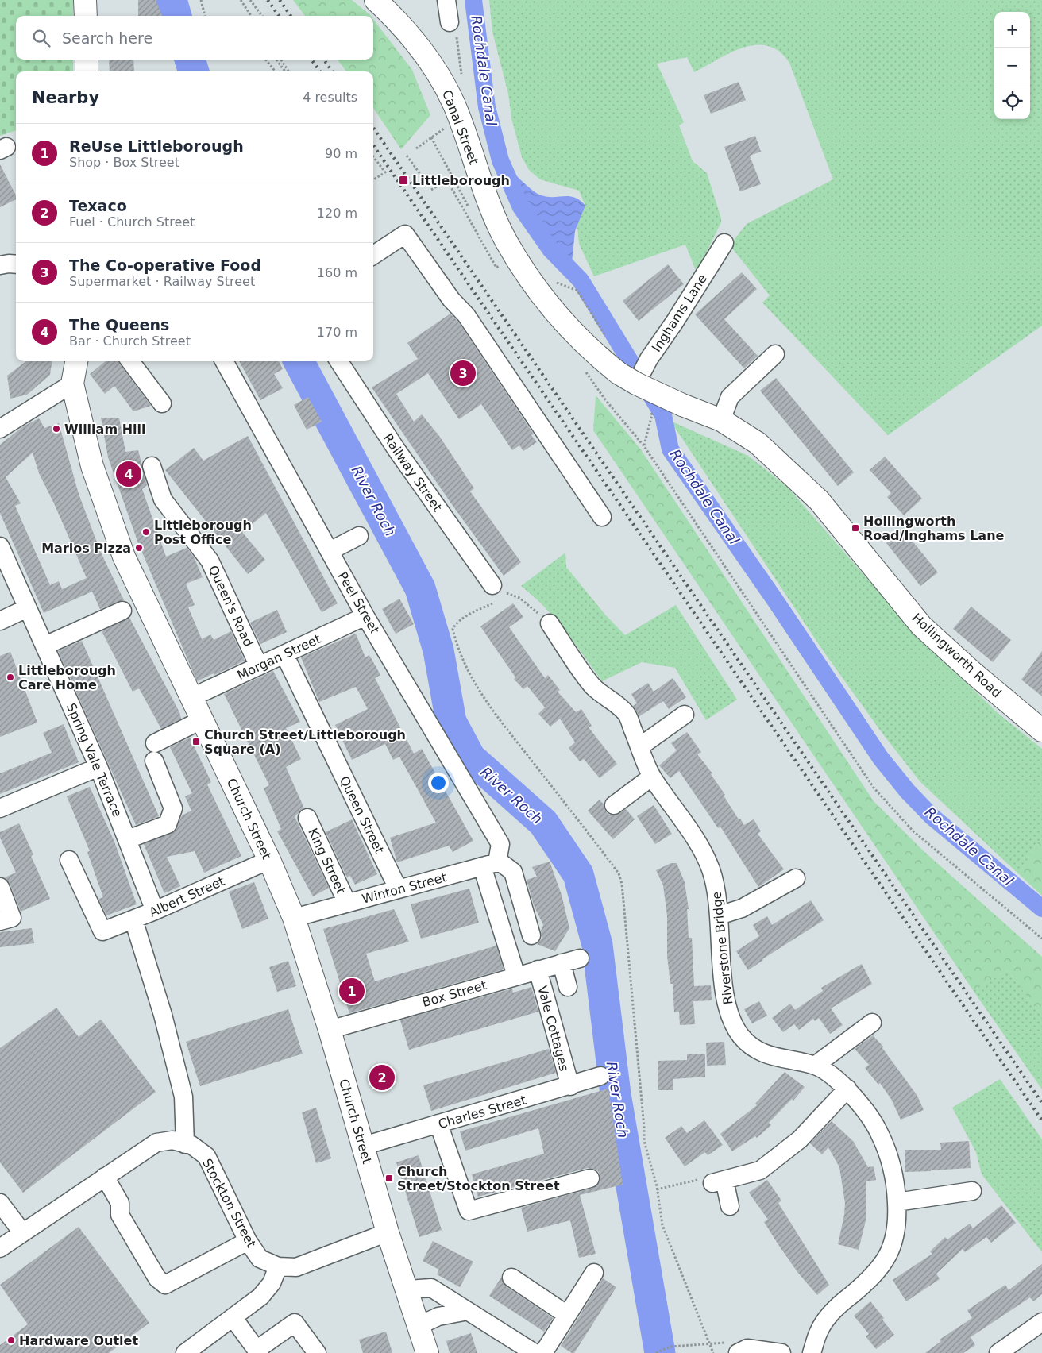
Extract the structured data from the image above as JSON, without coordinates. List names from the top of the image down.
{
  "streets": {
    "main road": ["Canal Street", "Hollingworth Road", "Church Street"],
    "street": [
      "Inghams Lane",
      "Railway Street",
      "Peel Street",
      "Queen's Road",
      "Morgan Street",
      "Spring Vale Terrace",
      "Queen Street",
      "King Street",
      "Winton Street",
      "Albert Street",
      "Riverstone Bridge",
      "Box Street",
      "Vale Cottages",
      "Charles Street",
      "Stockton Street"
    ]
  },
  "crossings": [
    ["Canal Street", "Inghams Lane"],
    ["Canal Street", "Hollingworth Road"],
    ["Peel Street", "Morgan Street"],
    ["Peel Street", "Winton Street"],
    ["Queen's Road", "Morgan Street"],
    ["Morgan Street", "Queen Street"],
    ["Morgan Street", "Church Street"],
    ["Spring Vale Terrace", "Albert Street"],
    ["Queen Street", "Winton Street"],
    ["Church Street", "Winton Street"],
    ["Church Street", "Albert Street"],
    ["Church Street", "Box Street"],
    ["Church Street", "Charles Street"],
    ["Church Street", "Stockton Street"],
    ["King Street", "Winton Street"],
    ["Box Street", "Vale Cottages"],
    ["Vale Cottages", "Charles Street"]
  ],
  "water": ["Rochdale Canal", "River Roch"],
  "places": {
    "transit": [
      "Littleborough",
      "Hollingworth Road/Inghams Lane",
      "Church Street/Littleborough Square (A)",
      "Church Street/Stockton Street"
    ],
    "other": [
      "William Hill",
      "Littleborough Post Office",
      "Marios Pizza",
      "Littleborough Care Home",
      "Hardware Outlet"
    ]
  },
  "page": {
    "map_buttons": ["+", "−"],
    "search": "Search here",
    "heading": ["Nearby", "4 results"],
    "list": [
      {
        "mark": "1",
        "name": "ReUse Littleborough",
        "note": "Shop · Box Street",
        "value": "90 m"
      },
      {
        "mark": "2",
        "name": "Texaco",
        "note": "Fuel · Church Street",
        "value": "120 m"
      },
      {
        "mark": "3",
        "name": "The Co-operative Food",
        "note": "Supermarket · Railway Street",
        "value": "160 m"
      },
      {
        "mark": "4",
        "name": "The Queens",
        "note": "Bar · Church Street",
        "value": "170 m"
      }
    ],
    "pins": [
      "3",
      "4",
      "1",
      "2"
    ]
  }
}
